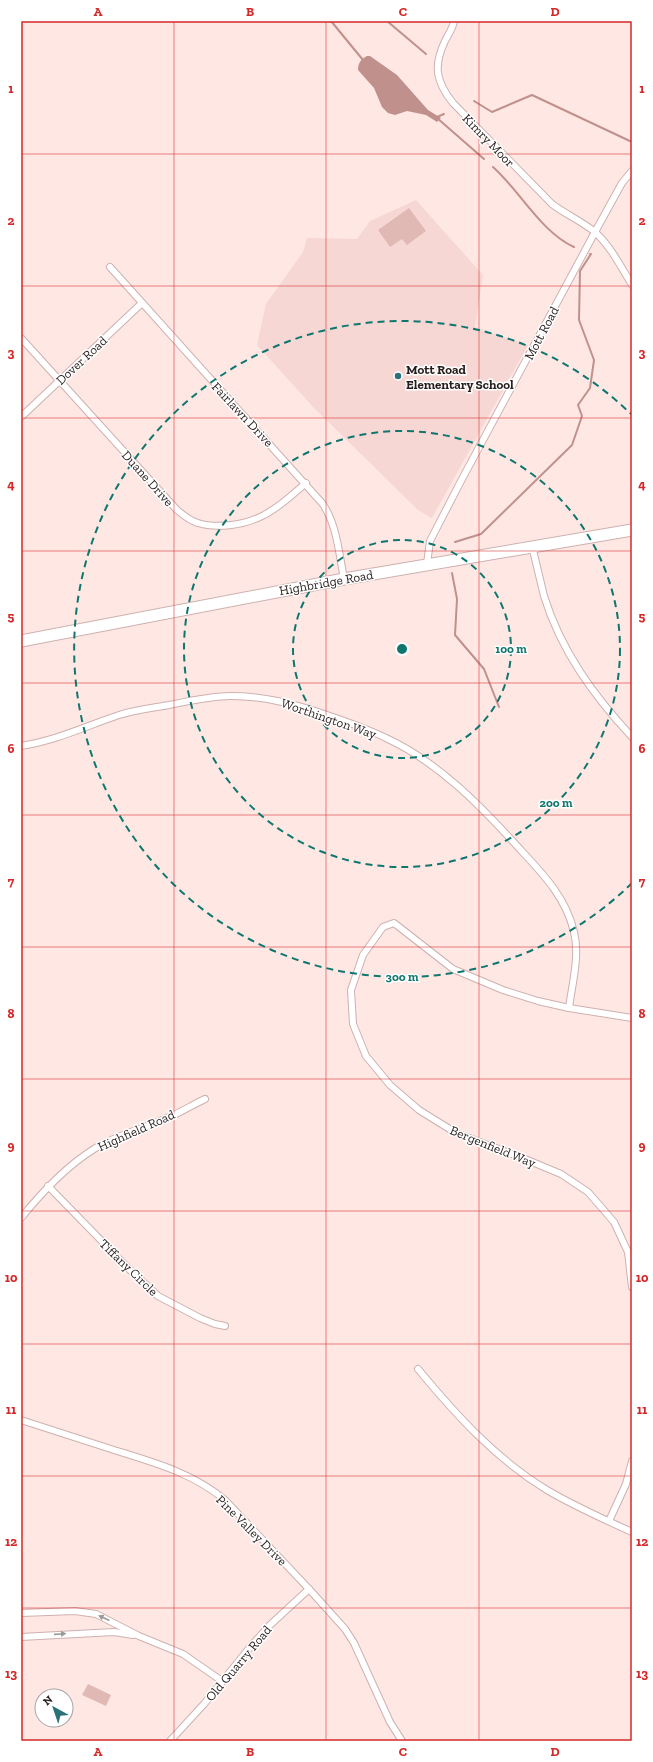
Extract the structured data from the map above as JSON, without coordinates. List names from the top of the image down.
{
  "streets": {
    "highway": ["Highbridge Road"],
    "street": [
      "Kimry Moor",
      "Mott Road",
      "Dover Road",
      "Fairlawn Drive",
      "Duane Drive",
      "Worthington Way",
      "Highfield Road",
      "Bergenfield Way",
      "Tiffany Circle",
      "Pine Valley Drive",
      "Old Quarry Road"
    ]
  },
  "crossings": [
    ["Kimry Moor", "Mott Road"],
    ["Mott Road", "Highbridge Road"],
    ["Dover Road", "Fairlawn Drive"],
    ["Dover Road", "Duane Drive"],
    ["Fairlawn Drive", "Duane Drive"],
    ["Fairlawn Drive", "Highbridge Road"],
    ["Worthington Way", "Bergenfield Way"],
    ["Highfield Road", "Tiffany Circle"],
    ["Pine Valley Drive", "Old Quarry Road"]
  ],
  "places": ["Mott Road Elementary School"],
  "north": "top left",
  "grid": {
    "columns": [
      "A",
      "B",
      "C",
      "D"
    ],
    "rows": [
      "1",
      "2",
      "3",
      "4",
      "5",
      "6",
      "7",
      "8",
      "9",
      "10",
      "11",
      "12",
      "13"
    ]
  },
  "rings": ["100 m", "200 m", "300 m"]
}
